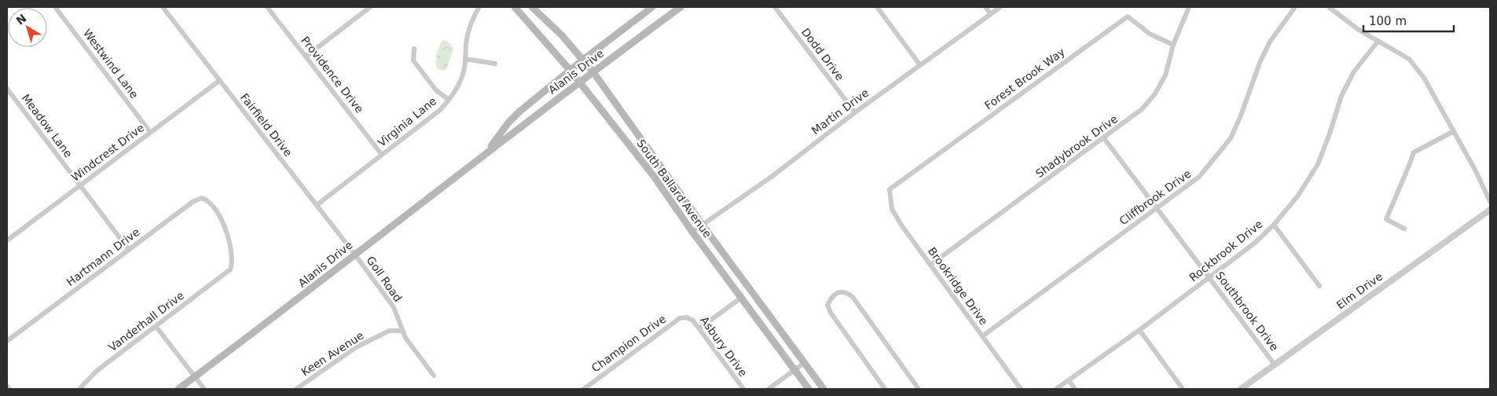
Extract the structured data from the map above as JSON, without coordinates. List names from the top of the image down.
{
  "streets": {
    "main road": ["Alanis Drive", "South Ballard Avenue"],
    "street": [
      "Dodd Drive",
      "Westwind Lane",
      "Providence Drive",
      "Forest Brook Way",
      "Martin Drive",
      "Virginia Lane",
      "Fairfield Drive",
      "Meadow Lane",
      "Shadybrook Drive",
      "Windcrest Drive",
      "Cliffbrook Drive",
      "Rockbrook Drive",
      "Hartmann Drive",
      "Goll Road",
      "Brookridge Drive",
      "Elm Drive",
      "Southbrook Drive",
      "Vanderhall Drive",
      "Champion Drive",
      "Asbury Drive",
      "Keen Avenue"
    ]
  },
  "crossings": [
    ["Dodd Drive", "Martin Drive"],
    ["Westwind Lane", "Windcrest Drive"],
    ["Alanis Drive", "Fairfield Drive"],
    ["Alanis Drive", "South Ballard Avenue"],
    ["Alanis Drive", "Goll Road"],
    ["Providence Drive", "Virginia Lane"],
    ["Forest Brook Way", "Shadybrook Drive"],
    ["Forest Brook Way", "Brookridge Drive"],
    ["Martin Drive", "South Ballard Avenue"],
    ["Virginia Lane", "Fairfield Drive"],
    ["Fairfield Drive", "Windcrest Drive"],
    ["Fairfield Drive", "Goll Road"],
    ["Meadow Lane", "Windcrest Drive"],
    ["Meadow Lane", "Hartmann Drive"],
    ["Shadybrook Drive", "Brookridge Drive"],
    ["Shadybrook Drive", "Southbrook Drive"],
    ["Cliffbrook Drive", "Brookridge Drive"],
    ["Cliffbrook Drive", "Southbrook Drive"],
    ["Rockbrook Drive", "Southbrook Drive"],
    ["Hartmann Drive", "Vanderhall Drive"],
    ["Goll Road", "Keen Avenue"],
    ["Elm Drive", "Southbrook Drive"],
    ["Champion Drive", "Asbury Drive"]
  ],
  "scale_bar": "100 m",
  "north": "top left"
}
